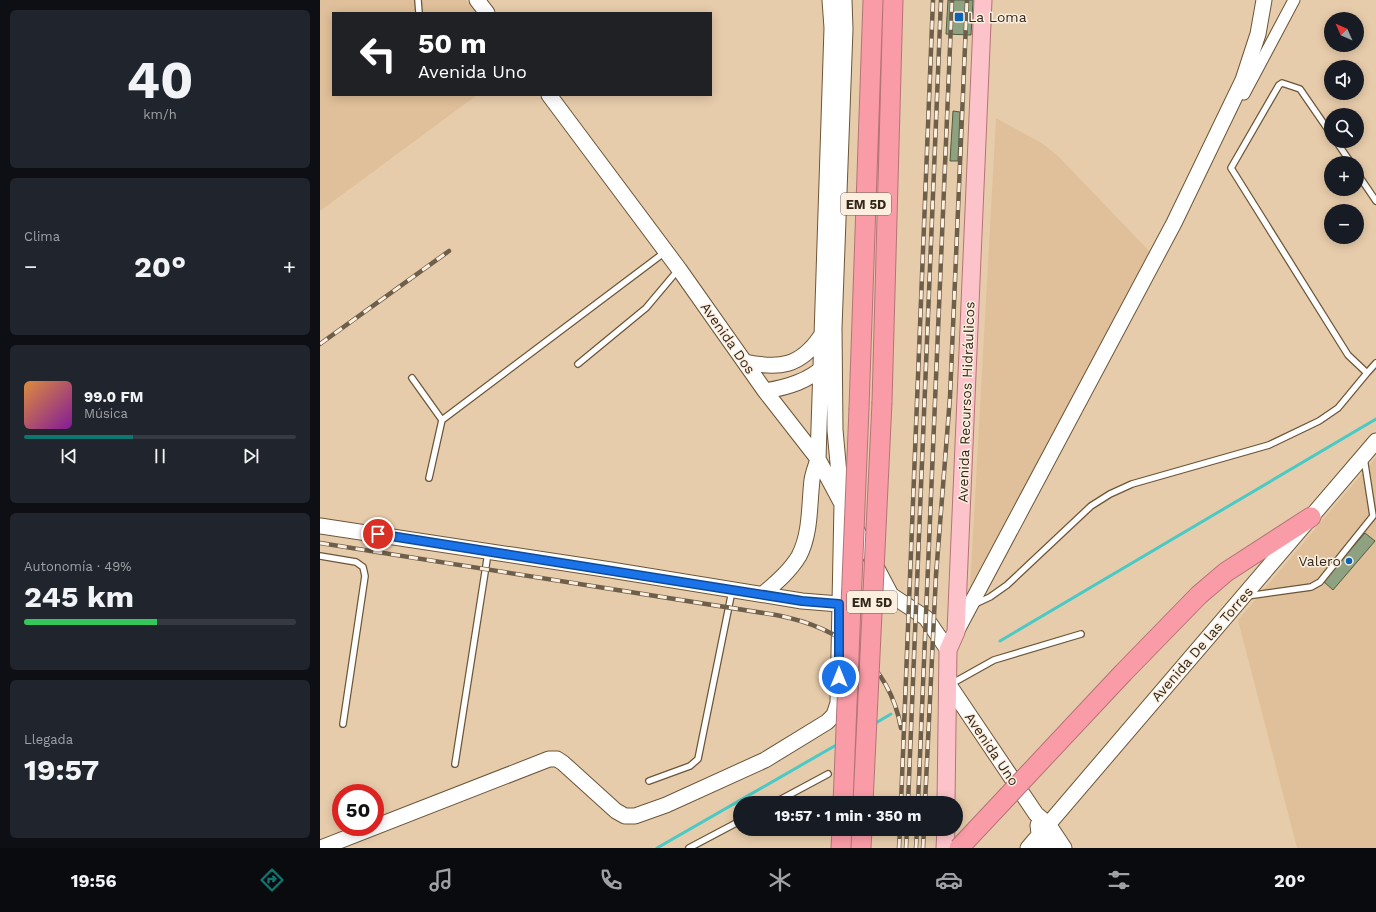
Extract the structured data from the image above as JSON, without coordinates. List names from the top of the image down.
{
  "streets": {
    "highway": ["EM 5D"],
    "main road": [
      "Avenida Dos",
      "Avenida Recursos Hidráulicos",
      "Avenida De las Torres",
      "Avenida Uno"
    ]
  },
  "crossings": [
    ["Avenida Recursos Hidráulicos", "Avenida Uno"],
    ["Avenida De las Torres", "Avenida Uno"]
  ],
  "places": {
    "transit": ["La Loma"],
    "other": ["Valero"]
  },
  "north": "top left",
  "page": {
    "tile": [
      ["40", "km/h"],
      "Clima",
      ["Autonomía · 49%", "245 km"],
      ["Llegada", "19:57"]
    ],
    "map_buttons": ["+", "−"],
    "turn": ["50 m", "Avenida Uno"],
    "heat": ["−", "20°", "+"],
    "song": ["99.0 FM", "Música"],
    "limit": "50",
    "trip": "19:57 · 1 min · 350 m",
    "tabs": ["19:56", "20°"]
  }
}
